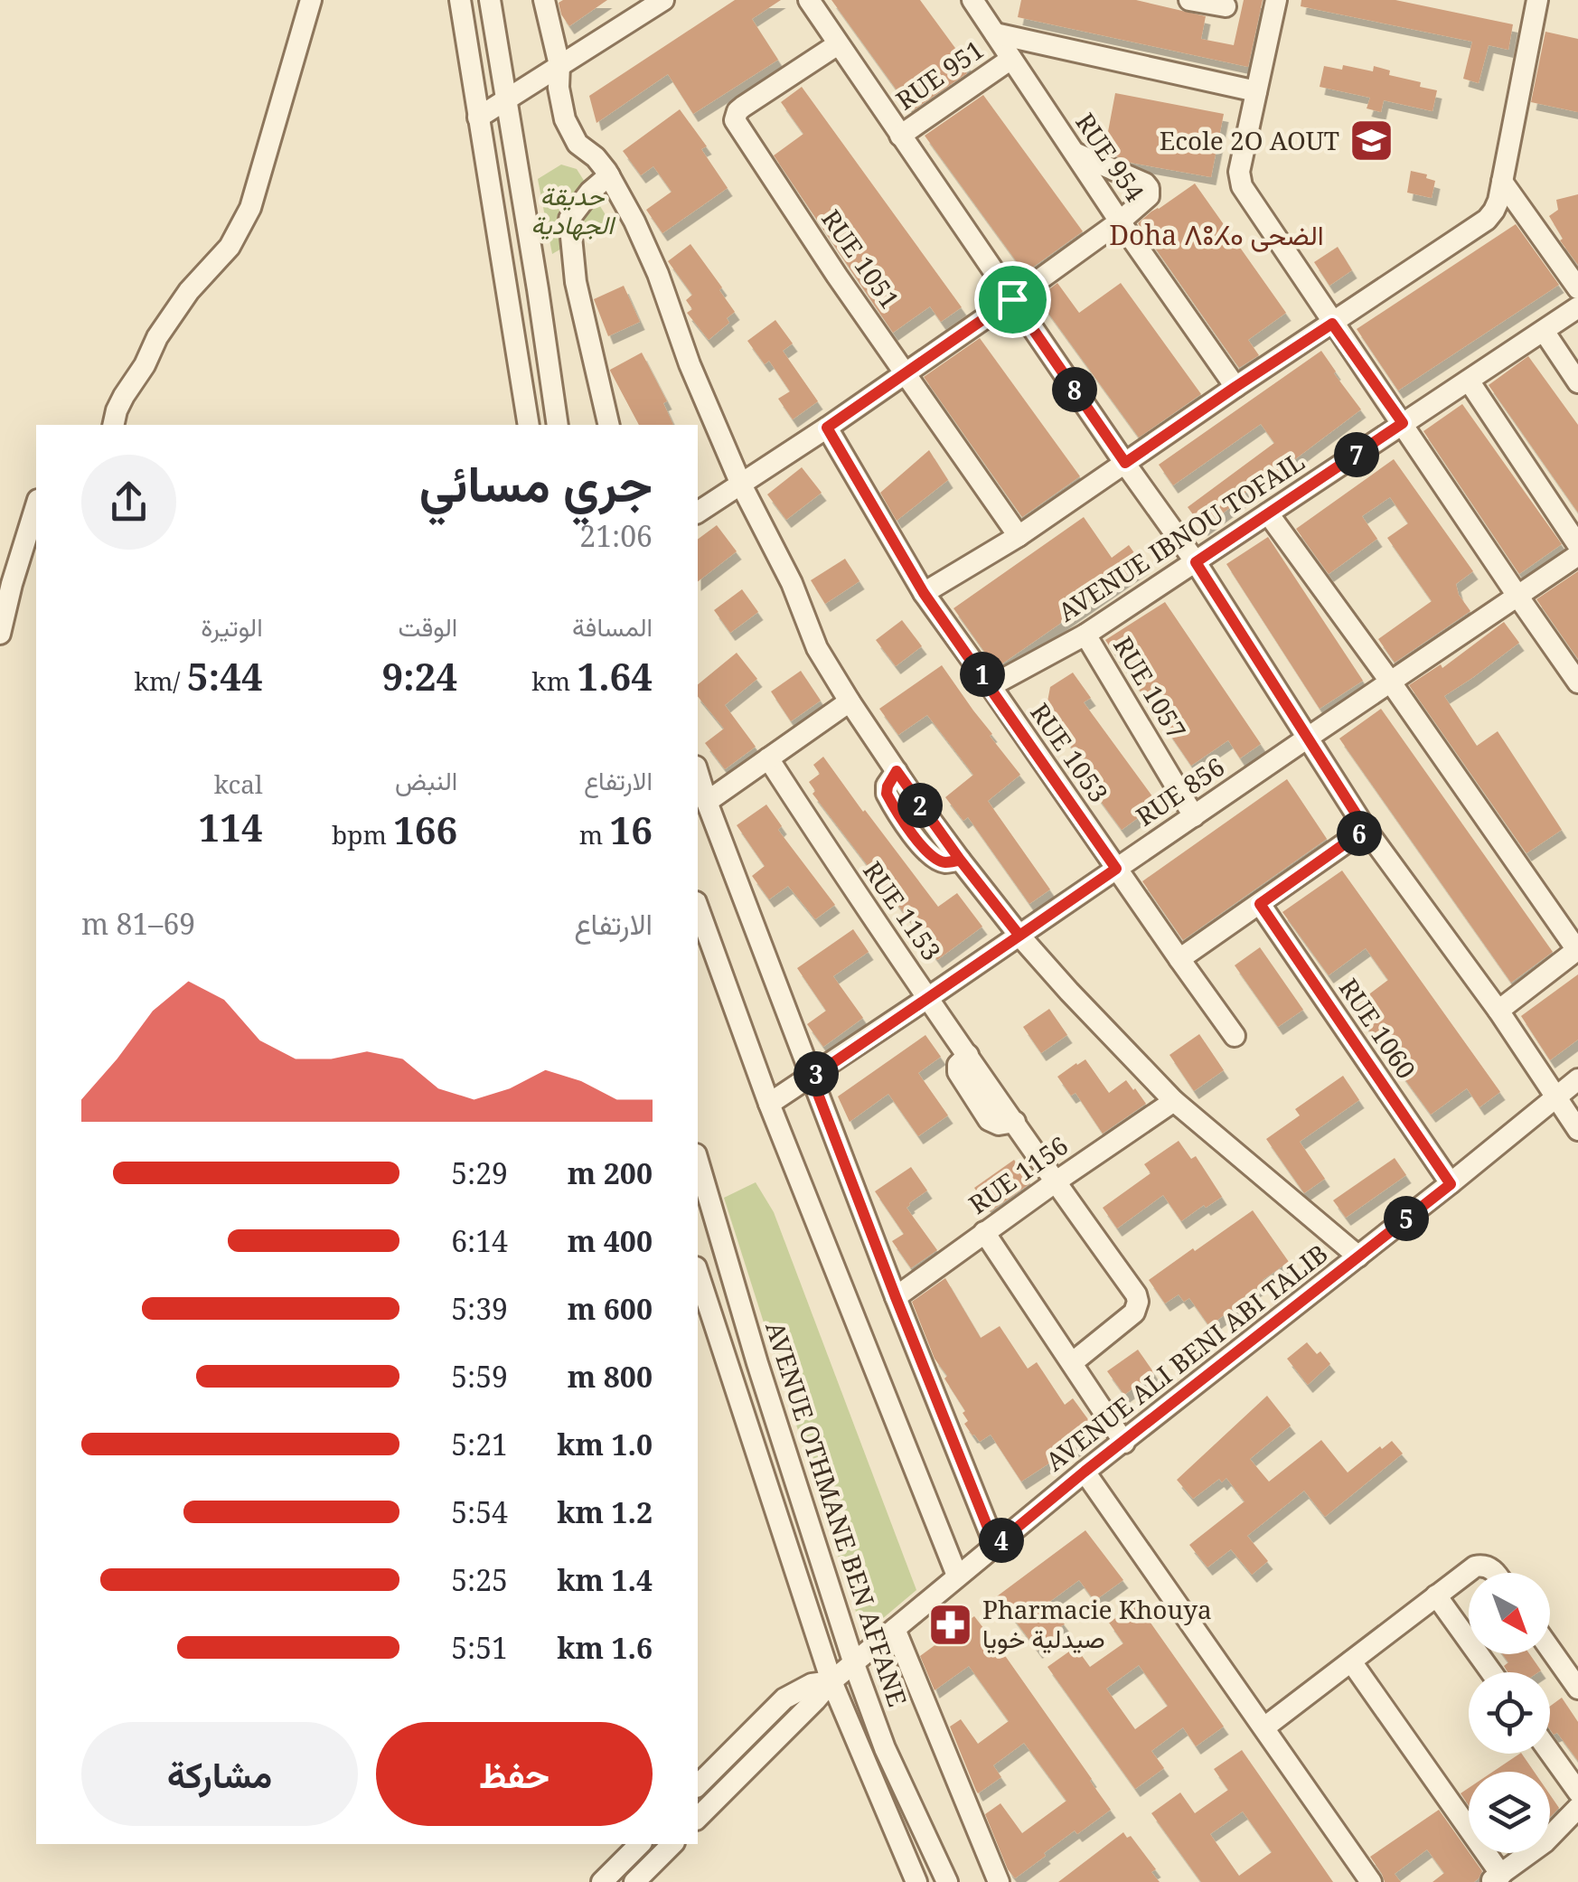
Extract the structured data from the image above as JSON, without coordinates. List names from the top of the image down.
{
  "streets": {
    "street": [
      "RUE 951",
      "RUE 954",
      "RUE 1051",
      "AVENUE IBNOU TOFAIL",
      "RUE 1057",
      "RUE 1053",
      "RUE 856",
      "RUE 1153",
      "RUE 1060",
      "RUE 1156",
      "AVENUE ALI BENI ABI TALIB",
      "AVENUE OTHMANE BEN AFFANE"
    ]
  },
  "crossings": [
    ["RUE 951", "RUE 954"],
    ["AVENUE IBNOU TOFAIL", "RUE 1057"],
    ["AVENUE IBNOU TOFAIL", "RUE 1053"],
    ["RUE 1057", "RUE 856"],
    ["RUE 1053", "RUE 856"],
    ["RUE 856", "RUE 1153"],
    ["RUE 1153", "RUE 1156"],
    ["RUE 1060", "AVENUE ALI BENI ABI TALIB"],
    ["AVENUE ALI BENI ABI TALIB", "AVENUE OTHMANE BEN AFFANE"]
  ],
  "districts": ["Doha ⴷⵓⵃⴰ الضحى"],
  "parks": ["حديقة الجهادية"],
  "places": {
    "school or university": ["Ecole 2O AOUT"],
    "pharmacy": ["Pharmacie Khouya صيدلية خويا"]
  },
  "north": "bottom right",
  "page": {
    "pins": [
      "8",
      "7",
      "1",
      "2",
      "6",
      "3",
      "5",
      "4"
    ],
    "heading": ["جري مسائي", "21:06"],
    "stats": [
      ["المسافة", "1.64 km"],
      ["الوقت", "9:24"],
      ["الوتيرة", "5:44 /km"],
      ["الارتفاع", "16 m"],
      ["النبض", "166 bpm"],
      ["kcal", "114"]
    ],
    "chart": ["الارتفاع", "69–81 m"],
    "list": [
      {
        "name": "200 m",
        "note": "5:29"
      },
      {
        "name": "400 m",
        "note": "6:14"
      },
      {
        "name": "600 m",
        "note": "5:39"
      },
      {
        "name": "800 m",
        "note": "5:59"
      },
      {
        "name": "1.0 km",
        "note": "5:21"
      },
      {
        "name": "1.2 km",
        "note": "5:54"
      },
      {
        "name": "1.4 km",
        "note": "5:25"
      },
      {
        "name": "1.6 km",
        "note": "5:51"
      }
    ],
    "buttons": ["حفظ", "مشاركة"]
  }
}
